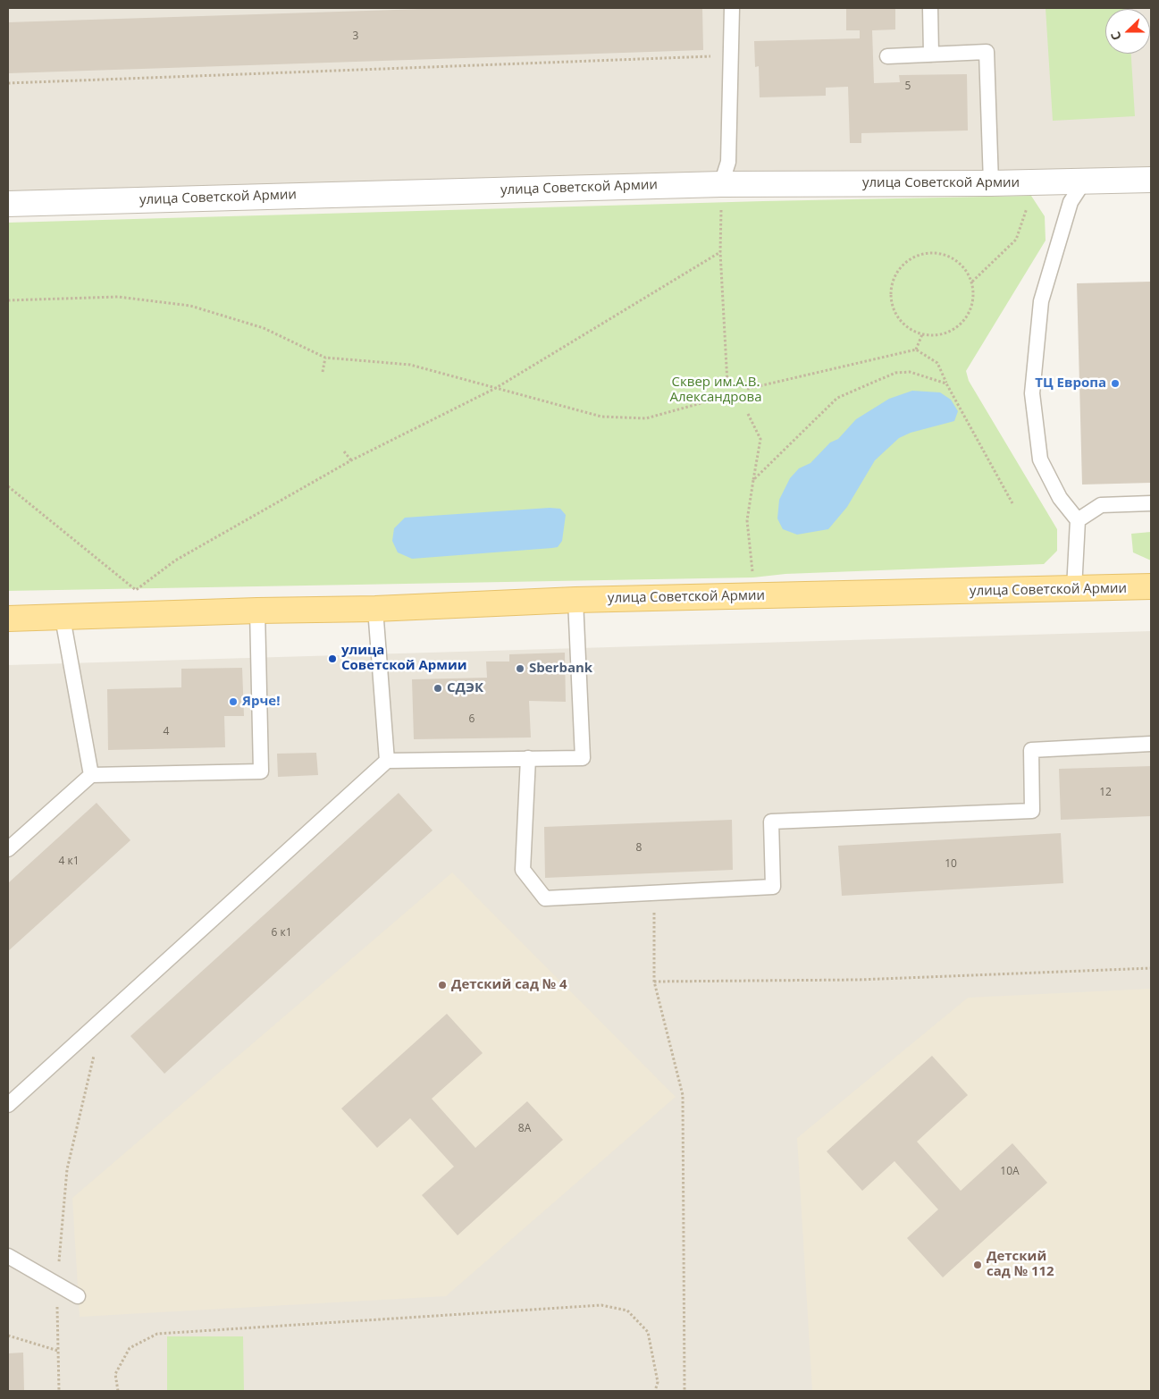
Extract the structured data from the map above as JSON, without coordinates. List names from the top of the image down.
{
  "streets": {
    "main road": ["улица Советской Армии"]
  },
  "parks": ["Сквер им.А.В. Александрова"],
  "places": [
    "ТЦ Европа",
    "улица Советской Армии",
    "Sberbank",
    "СДЭК",
    "Ярче!",
    "Детский сад № 4",
    "Детский сад № 112"
  ],
  "house_numbers": [
    "3",
    "5",
    "6",
    "4",
    "12",
    "8",
    "4 к1",
    "10",
    "6 к1",
    "8А",
    "10А"
  ],
  "north": "left"
}
